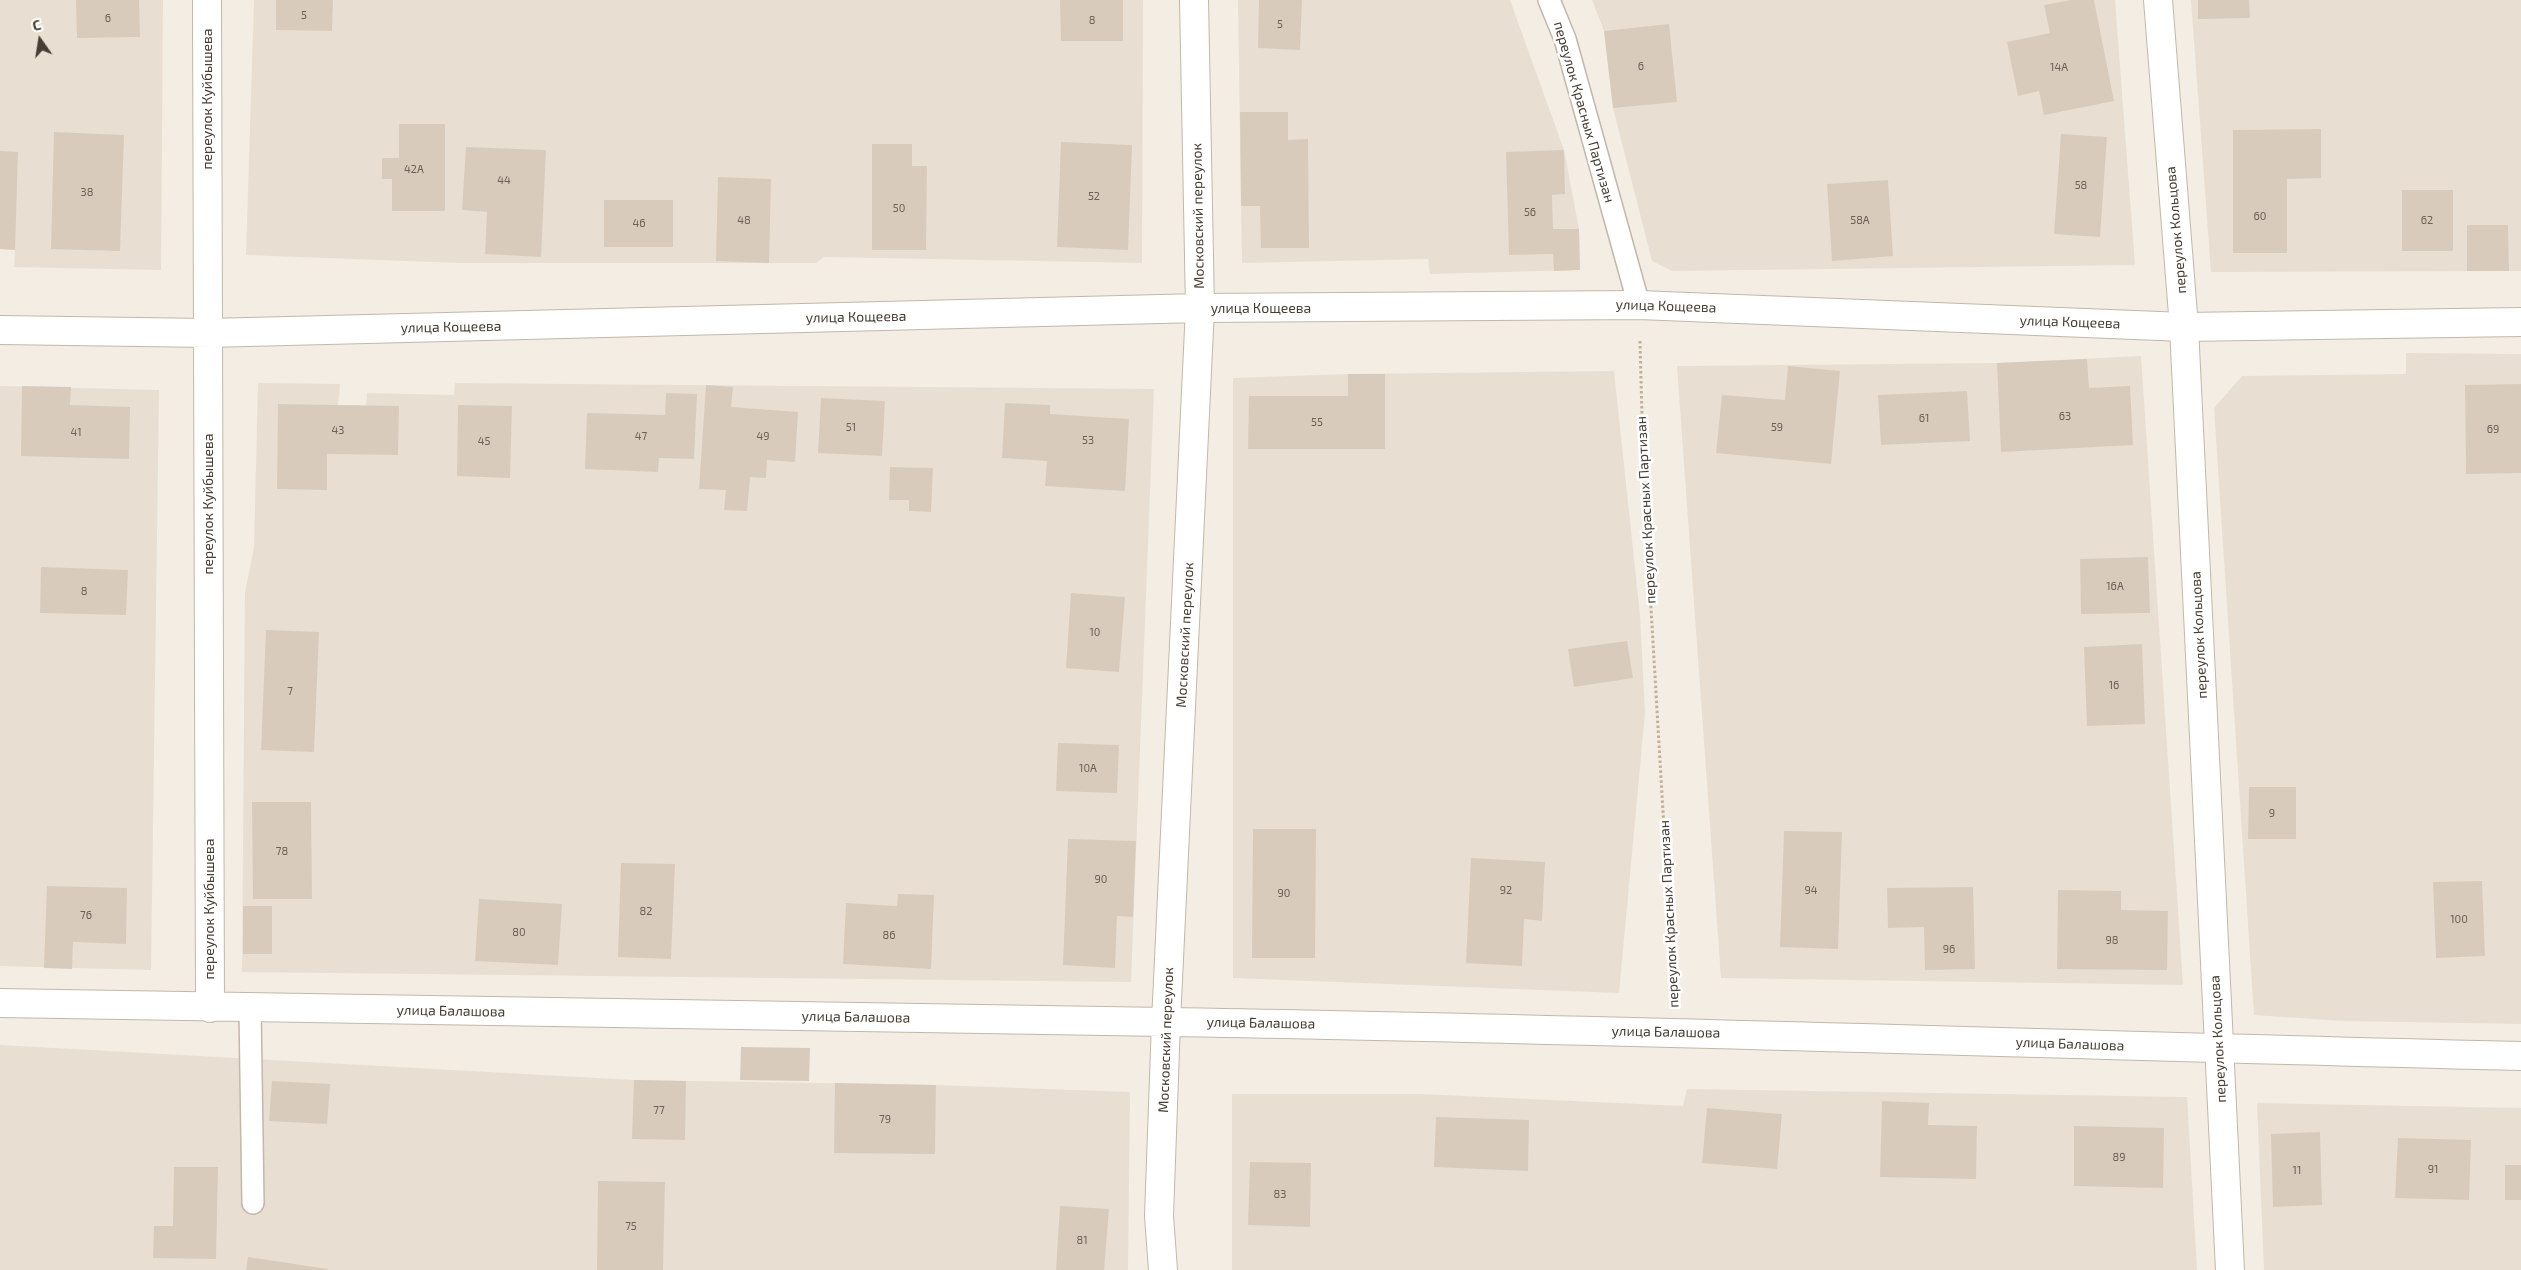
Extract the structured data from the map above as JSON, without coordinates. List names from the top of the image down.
{
  "streets": {
    "street": [
      "переулок Куйбышева",
      "Московский переулок",
      "переулок Кольцова",
      "улица Кощеева",
      "улица Балашова"
    ],
    "lane": ["переулок Красных Партизан"]
  },
  "crossings": [
    ["переулок Куйбышева", "улица Кощеева"],
    ["переулок Куйбышева", "улица Балашова"],
    ["переулок Красных Партизан", "улица Кощеева"],
    ["переулок Красных Партизан", "улица Балашова"],
    ["Московский переулок", "улица Кощеева"],
    ["Московский переулок", "улица Балашова"],
    ["переулок Кольцова", "улица Кощеева"],
    ["переулок Кольцова", "улица Балашова"]
  ],
  "house_numbers": [
    "5",
    "6",
    "8",
    "5",
    "6",
    "14А",
    "42А",
    "44",
    "58",
    "38",
    "52",
    "50",
    "56",
    "60",
    "48",
    "58А",
    "62",
    "46",
    "63",
    "61",
    "55",
    "51",
    "59",
    "69",
    "43",
    "41",
    "47",
    "49",
    "53",
    "45",
    "16А",
    "8",
    "10",
    "16",
    "7",
    "10А",
    "9",
    "78",
    "90",
    "92",
    "94",
    "90",
    "82",
    "76",
    "100",
    "80",
    "86",
    "98",
    "96",
    "77",
    "79",
    "89",
    "91",
    "11",
    "83",
    "75",
    "81"
  ],
  "north": "top"
}
